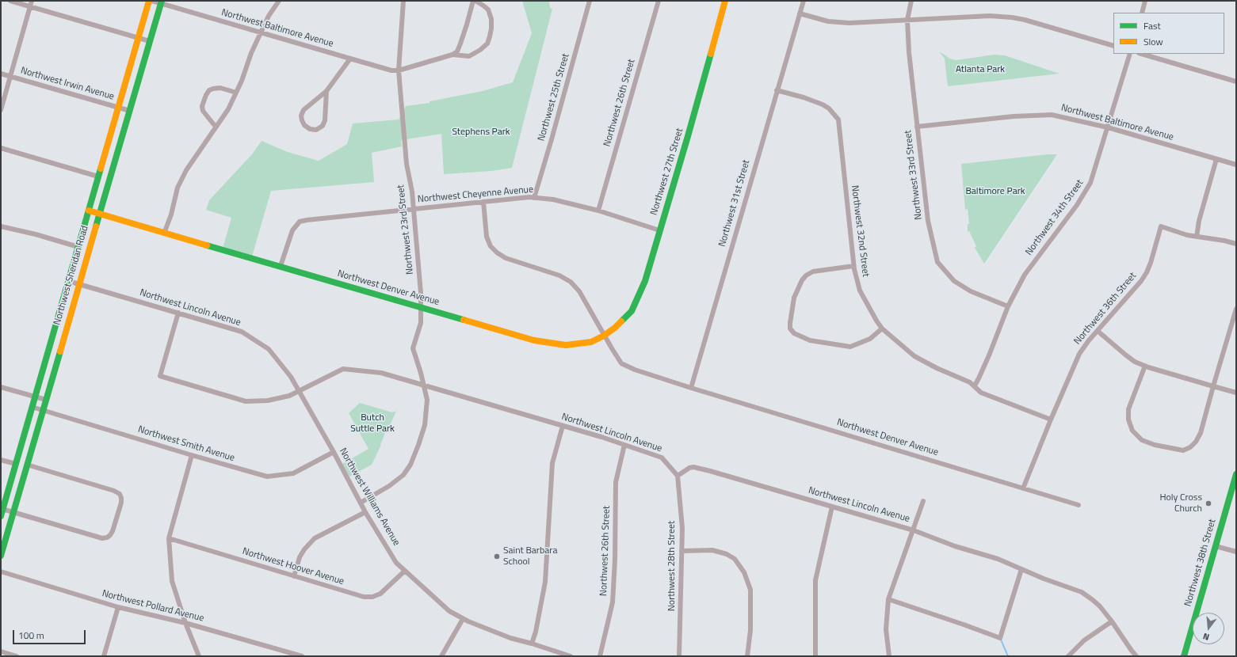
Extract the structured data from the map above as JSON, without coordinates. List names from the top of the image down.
{
  "streets": {
    "main road": [
      "Northwest 27th Street",
      "Northwest Sheridan Road",
      "Northwest Denver Avenue",
      "Northwest 38th Street"
    ],
    "street": [
      "Northwest Baltimore Avenue",
      "Northwest Irwin Avenue",
      "Northwest 25th Street",
      "Northwest 26th Street",
      "Northwest 33rd Street",
      "Northwest Cheyenne Avenue",
      "Northwest 31st Street",
      "Northwest 34th Street",
      "Northwest 23rd Street",
      "Northwest 32nd Street",
      "Northwest Lincoln Avenue",
      "Northwest 36th Street",
      "Northwest Smith Avenue",
      "Northwest Williams Avenue",
      "Northwest 28th Street",
      "Northwest Hoover Avenue",
      "Northwest Pollard Avenue"
    ]
  },
  "crossings": [
    ["Northwest Baltimore Avenue", "Northwest 33rd Street"],
    ["Northwest Baltimore Avenue", "Northwest 34th Street"],
    ["Northwest Baltimore Avenue", "Northwest 23rd Street"],
    ["Northwest Baltimore Avenue", "Northwest Sheridan Road"],
    ["Northwest Irwin Avenue", "Northwest Sheridan Road"],
    ["Northwest 25th Street", "Northwest Cheyenne Avenue"],
    ["Northwest 26th Street", "Northwest Cheyenne Avenue"],
    ["Northwest 26th Street", "Northwest Lincoln Avenue"],
    ["Northwest 27th Street", "Northwest Cheyenne Avenue"],
    ["Northwest 27th Street", "Northwest Denver Avenue"],
    ["Northwest 33rd Street", "Northwest 34th Street"],
    ["Northwest Cheyenne Avenue", "Northwest 23rd Street"],
    ["Northwest Cheyenne Avenue", "Northwest Denver Avenue"],
    ["Northwest 31st Street", "Northwest 32nd Street"],
    ["Northwest 31st Street", "Northwest Denver Avenue"],
    ["Northwest 34th Street", "Northwest 32nd Street"],
    ["Northwest 23rd Street", "Northwest Denver Avenue"],
    ["Northwest 23rd Street", "Northwest Lincoln Avenue"],
    ["Northwest 23rd Street", "Northwest Williams Avenue"],
    ["Northwest 32nd Street", "Northwest 36th Street"],
    ["Northwest Sheridan Road", "Northwest Denver Avenue"],
    ["Northwest Sheridan Road", "Northwest Lincoln Avenue"],
    ["Northwest Sheridan Road", "Northwest Smith Avenue"],
    ["Northwest Denver Avenue", "Northwest 36th Street"],
    ["Northwest Lincoln Avenue", "Northwest Williams Avenue"],
    ["Northwest Lincoln Avenue", "Northwest 28th Street"],
    ["Northwest Smith Avenue", "Northwest Williams Avenue"],
    ["Northwest Williams Avenue", "Northwest Hoover Avenue"]
  ],
  "parks": [
    "Atlanta Park",
    "Stephens Park",
    "Baltimore Park",
    "Butch Suttle Park"
  ],
  "places": ["Holy Cross Church", "Saint Barbara School"],
  "legend": ["Fast", "Slow"],
  "scale_bar": "100 m",
  "north": "bottom"
}
